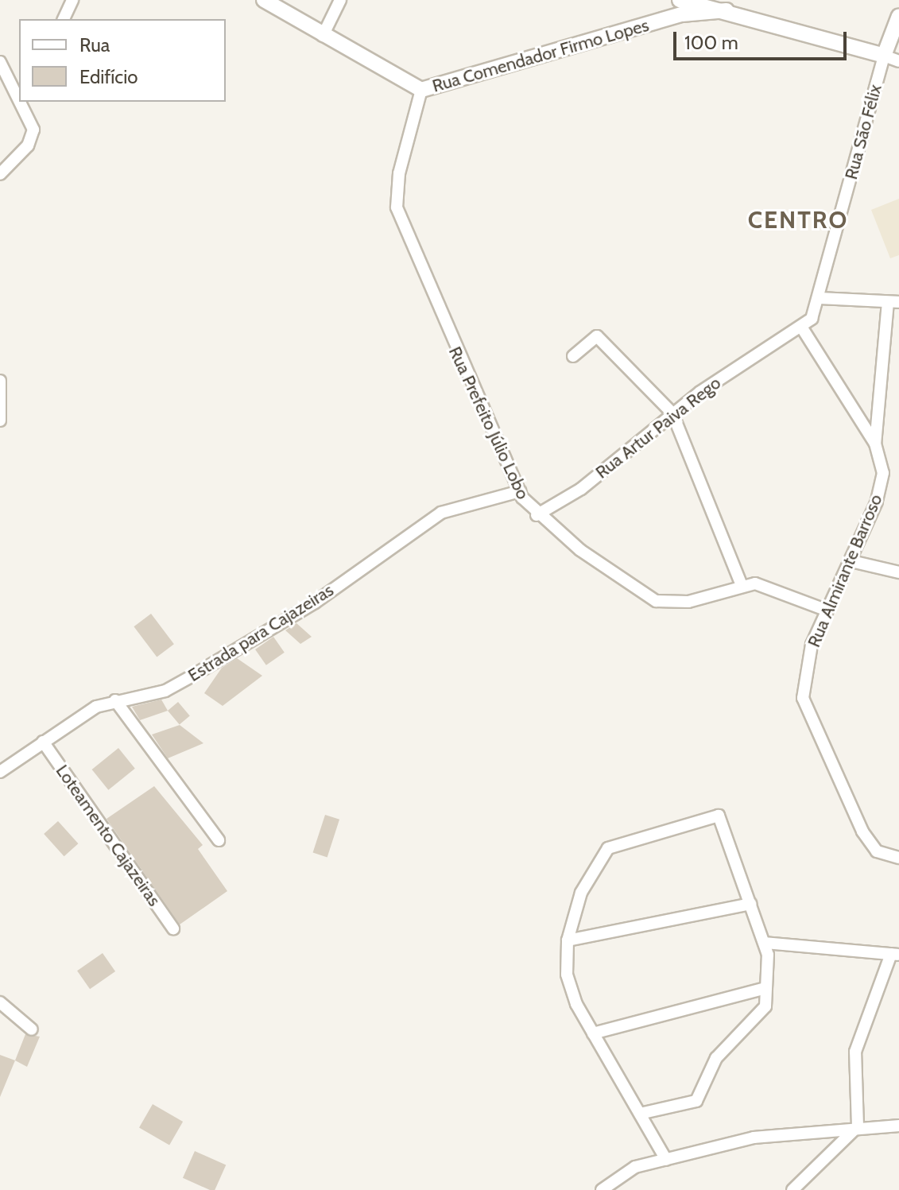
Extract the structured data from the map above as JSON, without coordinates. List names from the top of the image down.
{
  "streets": {
    "street": [
      "Rua Comendador Firmo Lopes",
      "Rua São Félix",
      "Rua Prefeito Júlio Lobo",
      "Rua Artur Paiva Rego",
      "Rua Almirante Barroso",
      "Estrada para Cajazeiras",
      "Loteamento Cajazeiras"
    ]
  },
  "crossings": [
    ["Rua Comendador Firmo Lopes", "Rua Prefeito Júlio Lobo"],
    ["Rua São Félix", "Rua Artur Paiva Rego"],
    ["Rua Prefeito Júlio Lobo", "Rua Artur Paiva Rego"],
    ["Rua Prefeito Júlio Lobo", "Rua Almirante Barroso"],
    ["Rua Prefeito Júlio Lobo", "Estrada para Cajazeiras"],
    ["Estrada para Cajazeiras", "Loteamento Cajazeiras"]
  ],
  "districts": ["CENTRO"],
  "legend": ["Rua", "Edifício"],
  "scale_bar": "100 m"
}
